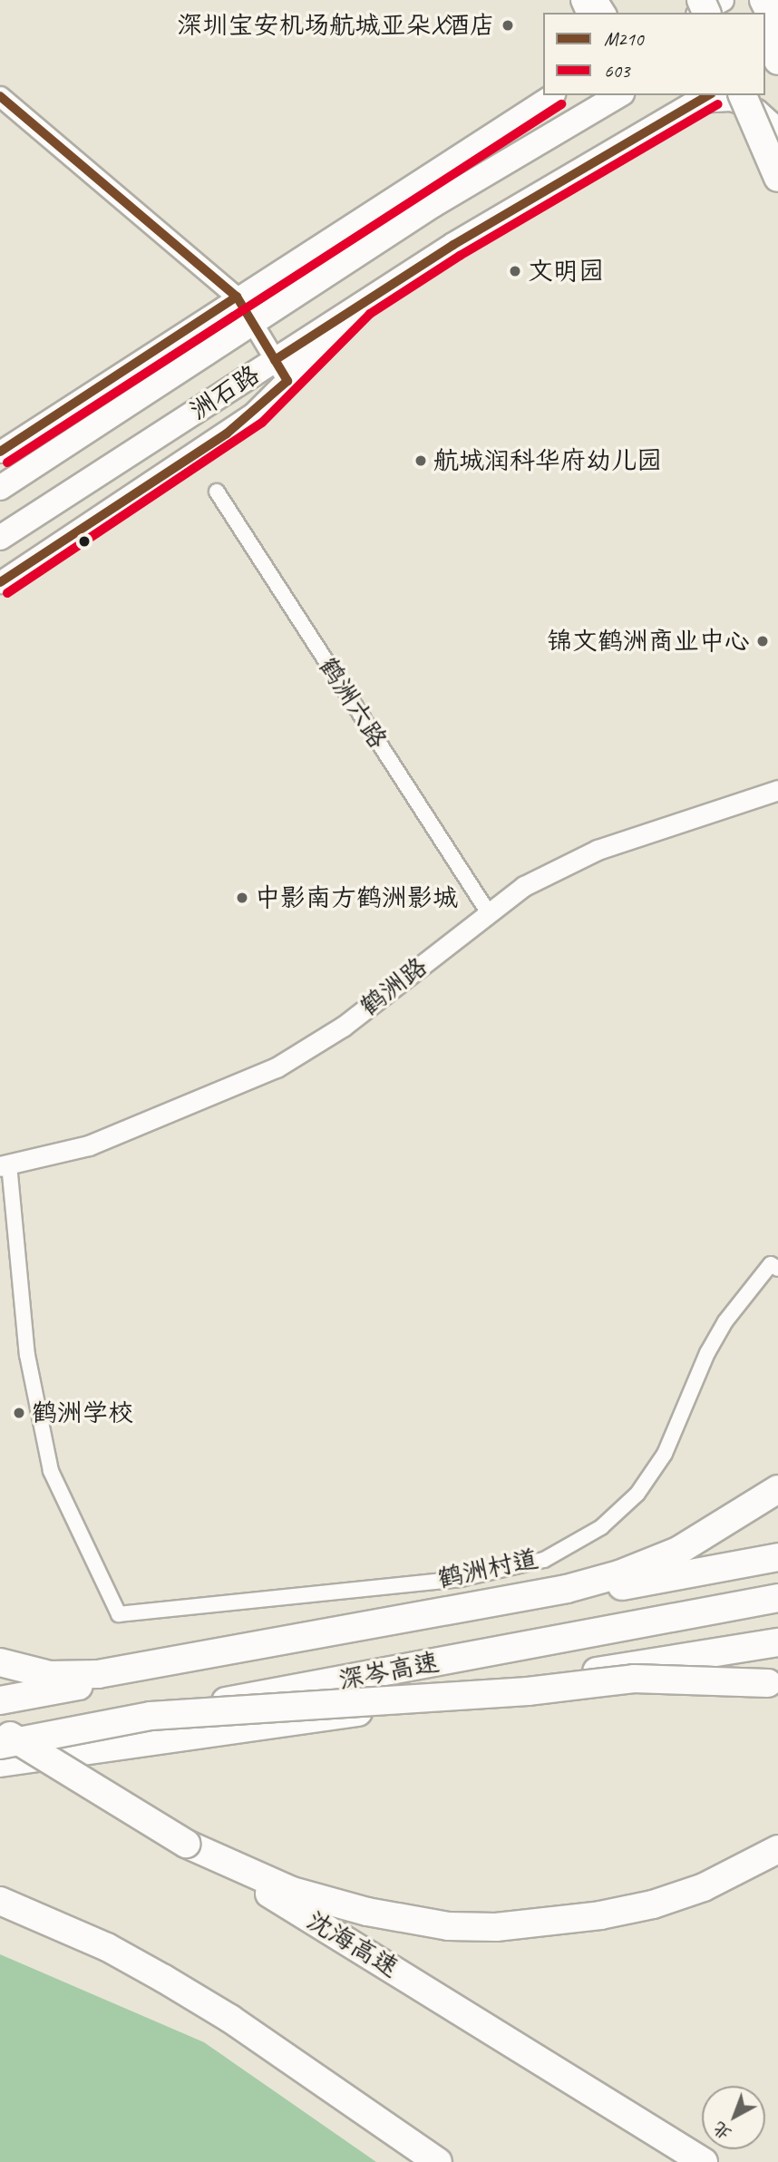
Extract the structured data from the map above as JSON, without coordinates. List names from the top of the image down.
{
  "streets": {
    "highway": ["深岑高速", "沈海高速"],
    "main road": ["洲石路"],
    "street": ["鹤洲六路", "鹤洲路", "鹤洲村道"]
  },
  "crossings": [
    ["鹤洲六路", "鹤洲路"],
    ["鹤洲路", "鹤洲村道"]
  ],
  "places": [
    "深圳宝安机场航城亚朵X酒店",
    "文明园",
    "航城润科华府幼儿园",
    "锦文鹤洲商业中心",
    "中影南方鹤洲影城",
    "鹤洲学校"
  ],
  "lines": ["transit line M210", "transit line 603"],
  "legend": ["M210", "603"],
  "north": "bottom left"
}
